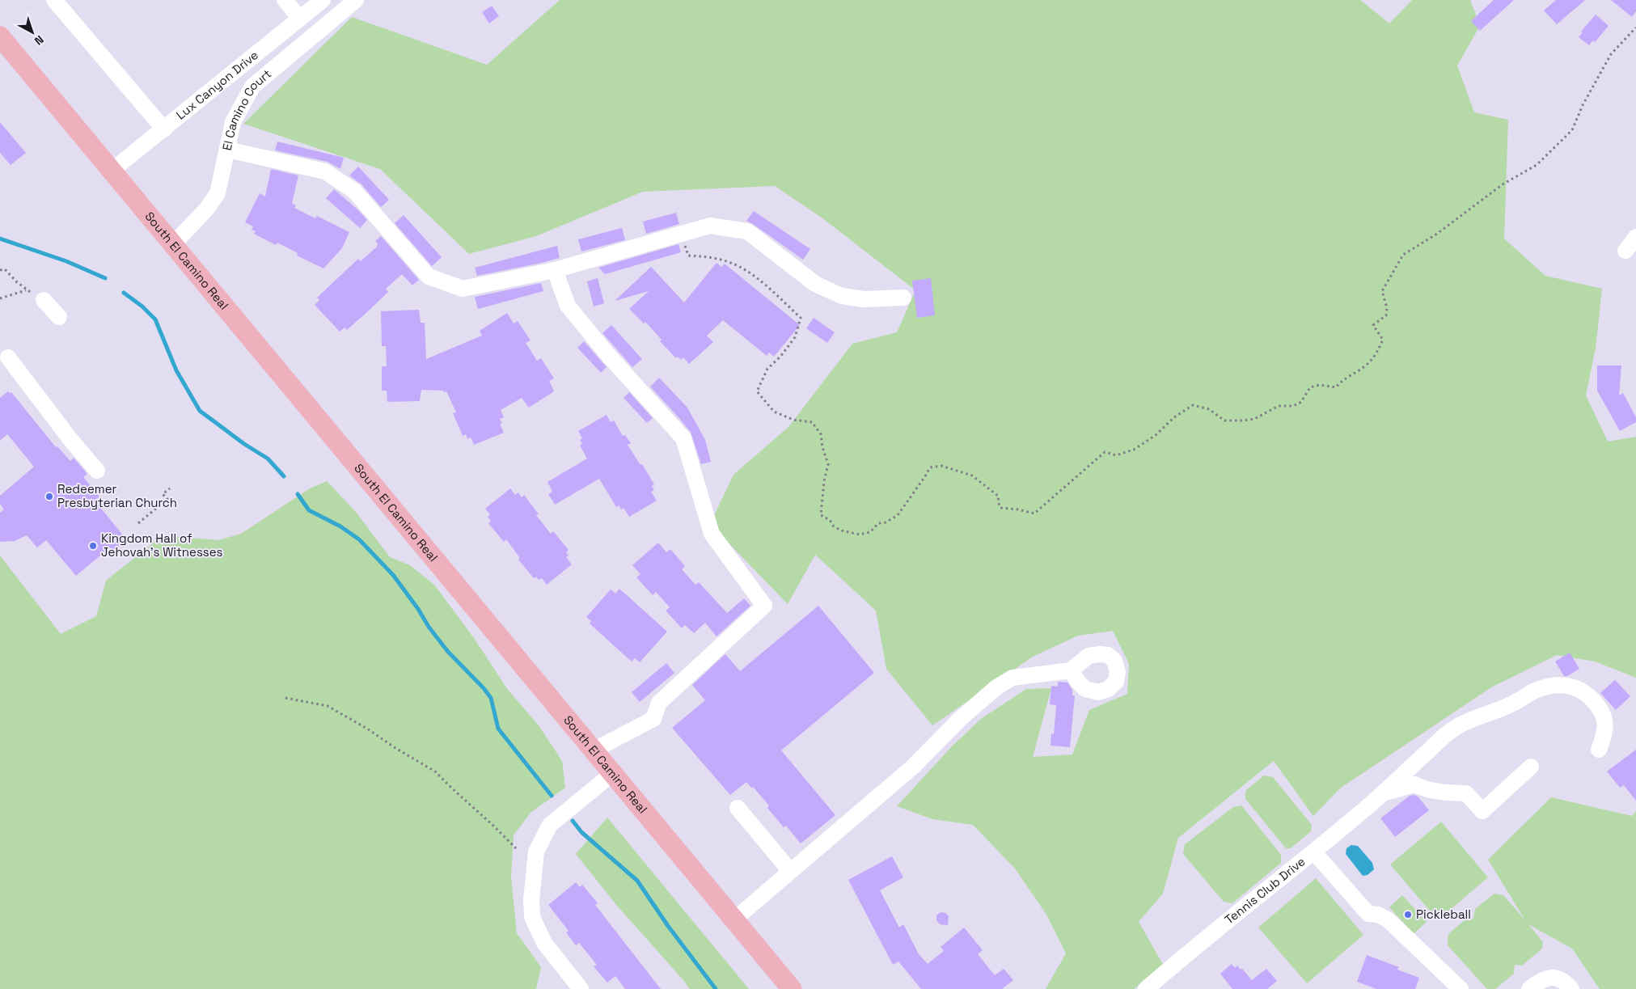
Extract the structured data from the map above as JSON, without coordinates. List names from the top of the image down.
{
  "streets": {
    "main road": ["South El Camino Real"],
    "street": ["Lux Canyon Drive", "El Camino Court", "Tennis Club Drive"]
  },
  "crossings": [
    ["Lux Canyon Drive", "South El Camino Real"],
    ["El Camino Court", "South El Camino Real"]
  ],
  "places": ["Redeemer Presbyterian Church", "Kingdom Hall of Jehovah’s Witnesses", "Pickleball"],
  "north": "bottom right"
}
